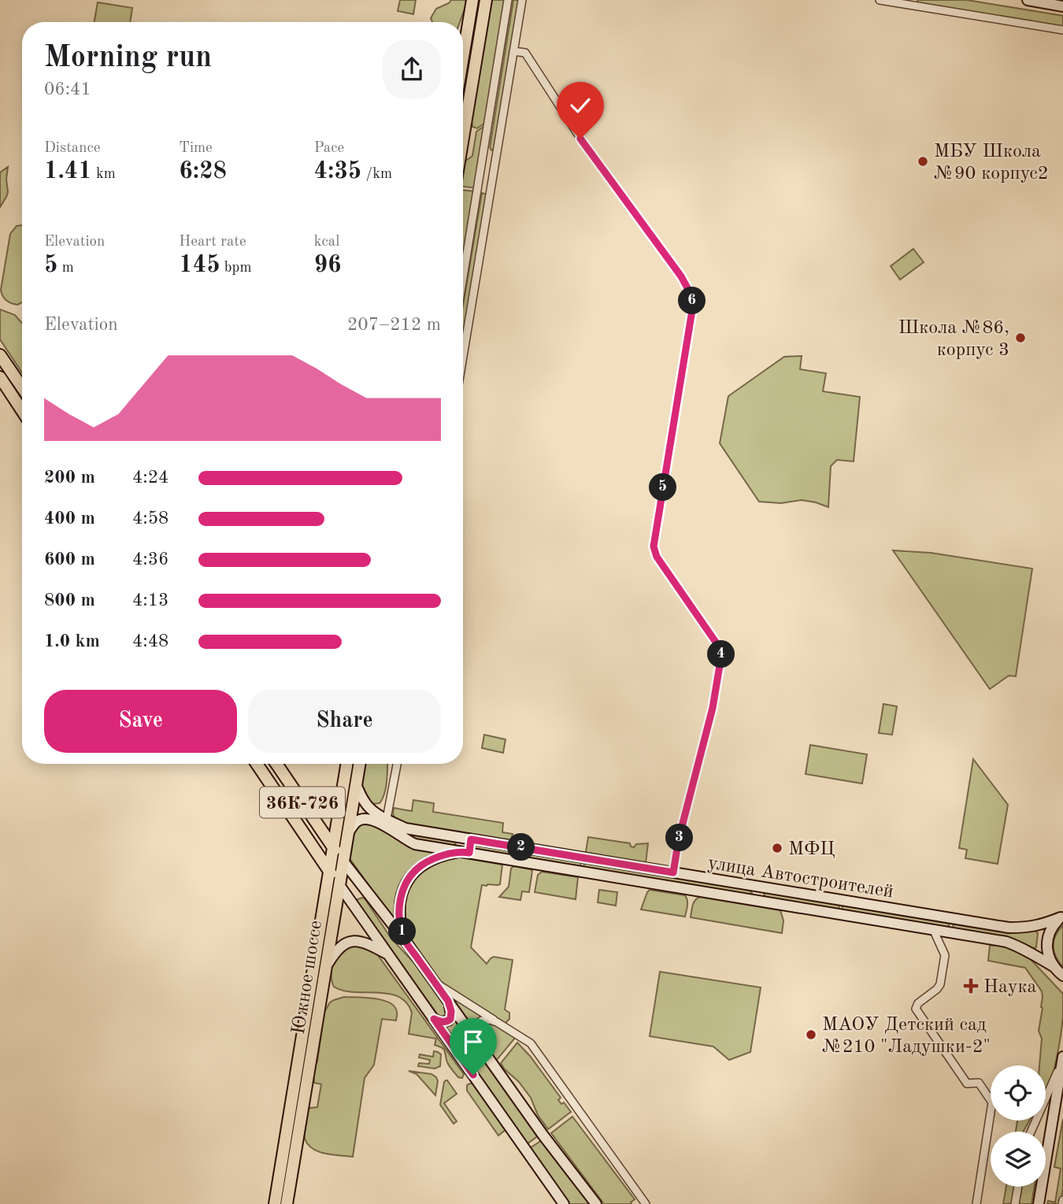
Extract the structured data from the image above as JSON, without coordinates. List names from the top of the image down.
{
  "streets": {
    "main road": ["36К-726", "улица Автостроителей", "Южное шоссе"]
  },
  "crossings": [
    ["36К-726", "Южное шоссе"],
    ["улица Автостроителей", "Южное шоссе"]
  ],
  "places": {
    "other": [
      "МБУ Школа №90 корпус2",
      "Школа №86, корпус 3",
      "МФЦ",
      "МАОУ Детский сад №210 \"Ладушки-2\""
    ],
    "health": ["Наука"]
  },
  "page": {
    "heading": ["Morning run", "06:41"],
    "stats": [
      ["Distance", "1.41 km"],
      ["Time", "6:28"],
      ["Pace", "4:35 /km"],
      ["Elevation", "5 m"],
      ["Heart rate", "145 bpm"],
      ["kcal", "96"]
    ],
    "pins": [
      "6",
      "5",
      "4",
      "3",
      "2",
      "1"
    ],
    "chart": ["Elevation", "207–212 m"],
    "list": [
      {
        "name": "200 m",
        "note": "4:24"
      },
      {
        "name": "400 m",
        "note": "4:58"
      },
      {
        "name": "600 m",
        "note": "4:36"
      },
      {
        "name": "800 m",
        "note": "4:13"
      },
      {
        "name": "1.0 km",
        "note": "4:48"
      }
    ],
    "buttons": ["Save", "Share"]
  }
}
